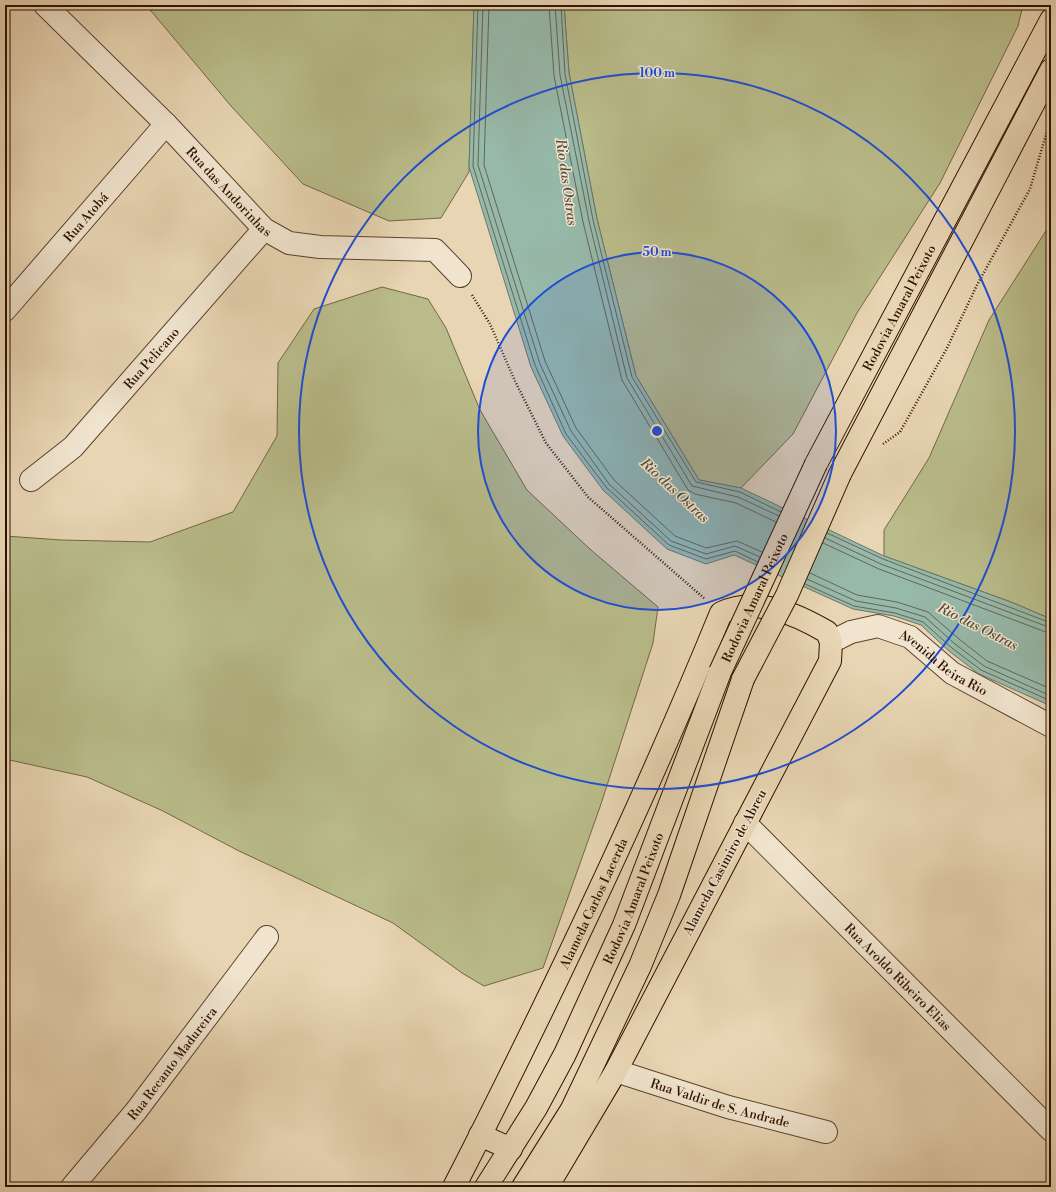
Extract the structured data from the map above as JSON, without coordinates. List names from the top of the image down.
{
  "streets": {
    "main road": ["Rodovia Amaral Peixoto", "Alameda Casimiro de Abreu", "Alameda Carlos Lacerda"],
    "street": [
      "Rua das Andorinhas",
      "Rua Atobá",
      "Rua Pelicano",
      "Avenida Beira Rio",
      "Rua Aroldo Ribeiro Elias",
      "Rua Recanto Madureira",
      "Rua Valdir de S. Andrade"
    ]
  },
  "crossings": [
    ["Rua das Andorinhas", "Rua Atobá"],
    ["Rua das Andorinhas", "Rua Pelicano"],
    ["Avenida Beira Rio", "Alameda Casimiro de Abreu"],
    ["Alameda Casimiro de Abreu", "Rua Aroldo Ribeiro Elias"],
    ["Alameda Casimiro de Abreu", "Rua Valdir de S. Andrade"]
  ],
  "water": ["Rio das Ostras"],
  "rings": ["100 m", "50 m"]
}
